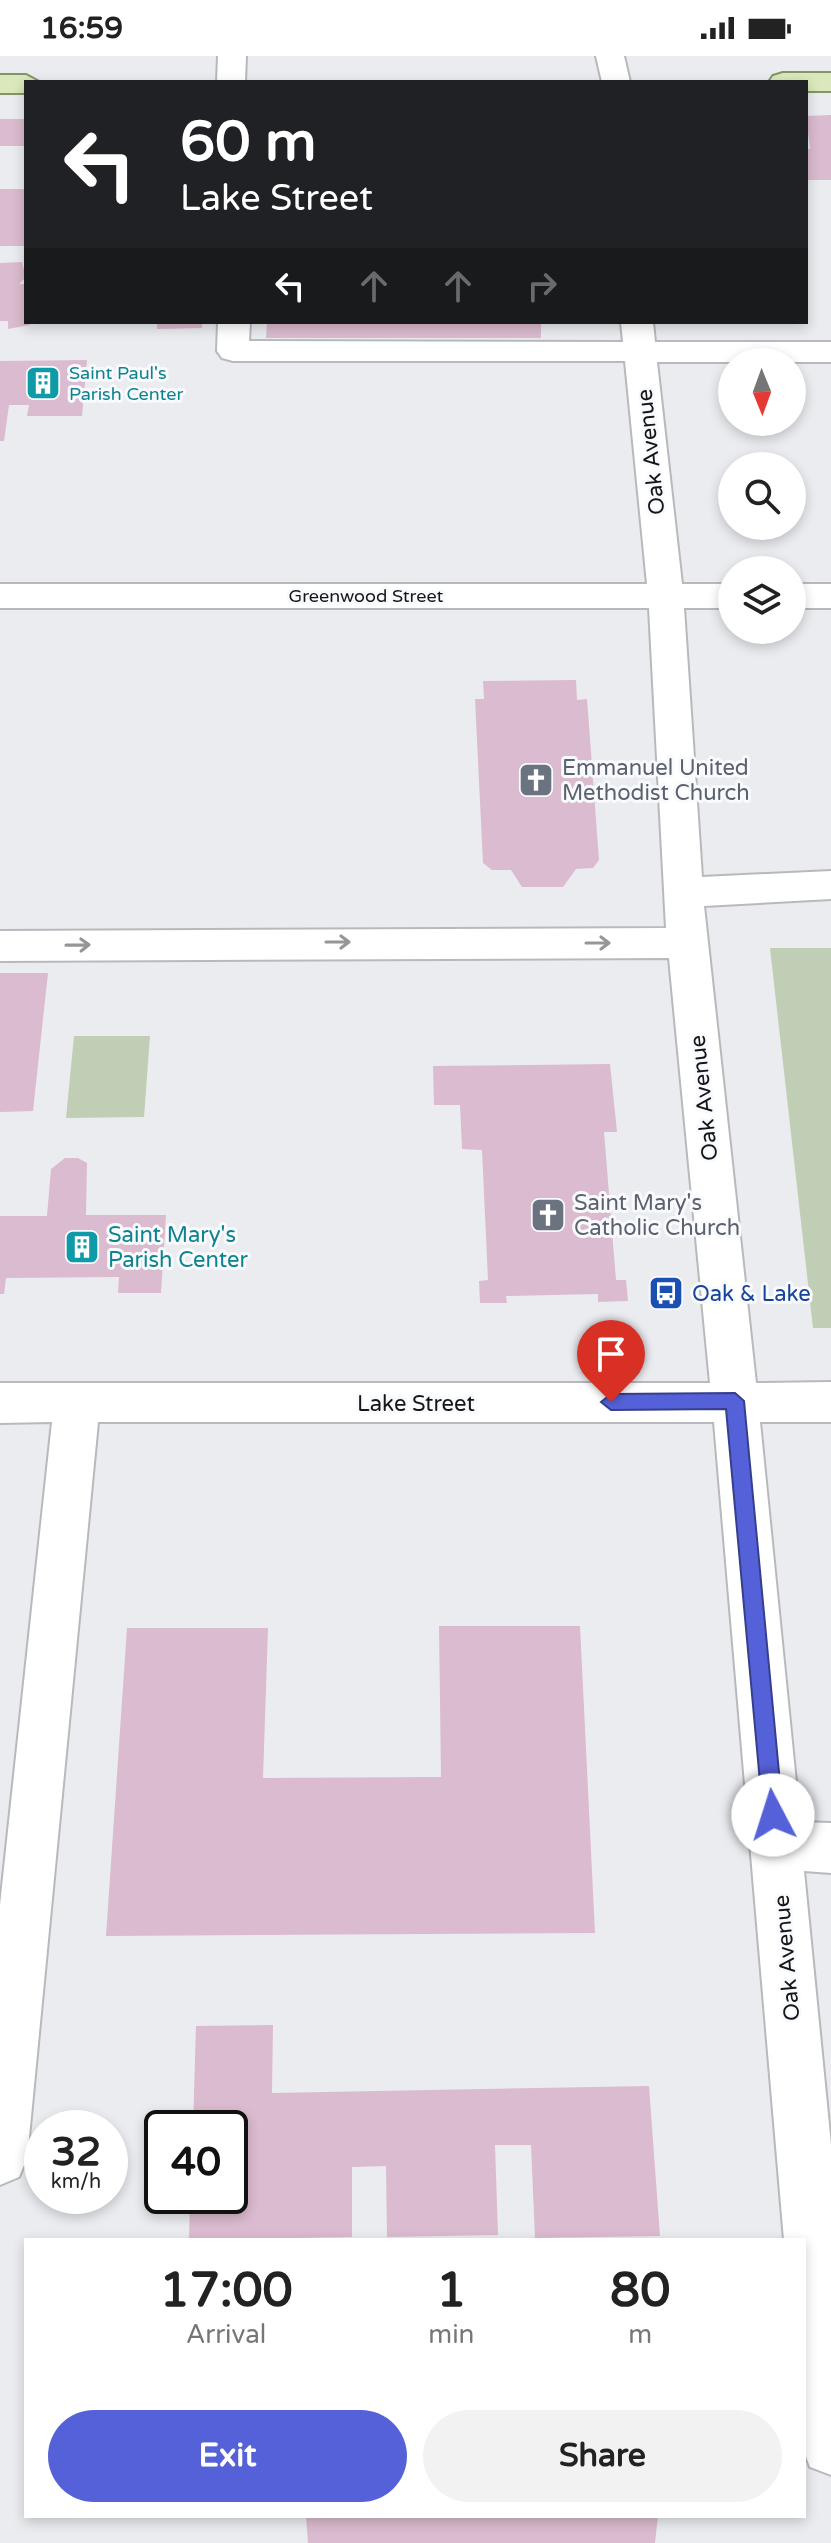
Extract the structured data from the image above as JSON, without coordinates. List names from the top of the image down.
{
  "streets": {
    "street": ["Oak Avenue", "Greenwood Street", "Lake Street"]
  },
  "crossings": [
    ["Oak Avenue", "Greenwood Street"],
    ["Oak Avenue", "Lake Street"]
  ],
  "places": {
    "building": ["Saint Paul's Parish Center", "Saint Mary's Parish Center"],
    "church": ["Emmanuel United Methodist Church", "Saint Mary's Catholic Church"],
    "bus stop": ["Oak & Lake"]
  },
  "north": "bottom",
  "page": {
    "status": "16:59",
    "turn": ["60 m", "Lake Street"],
    "speed": "32 km/h",
    "limit": "40",
    "eta": [
      "17:00",
      "Arrival",
      "1",
      "min",
      "80",
      "m"
    ],
    "buttons": ["Exit", "Share"]
  }
}
